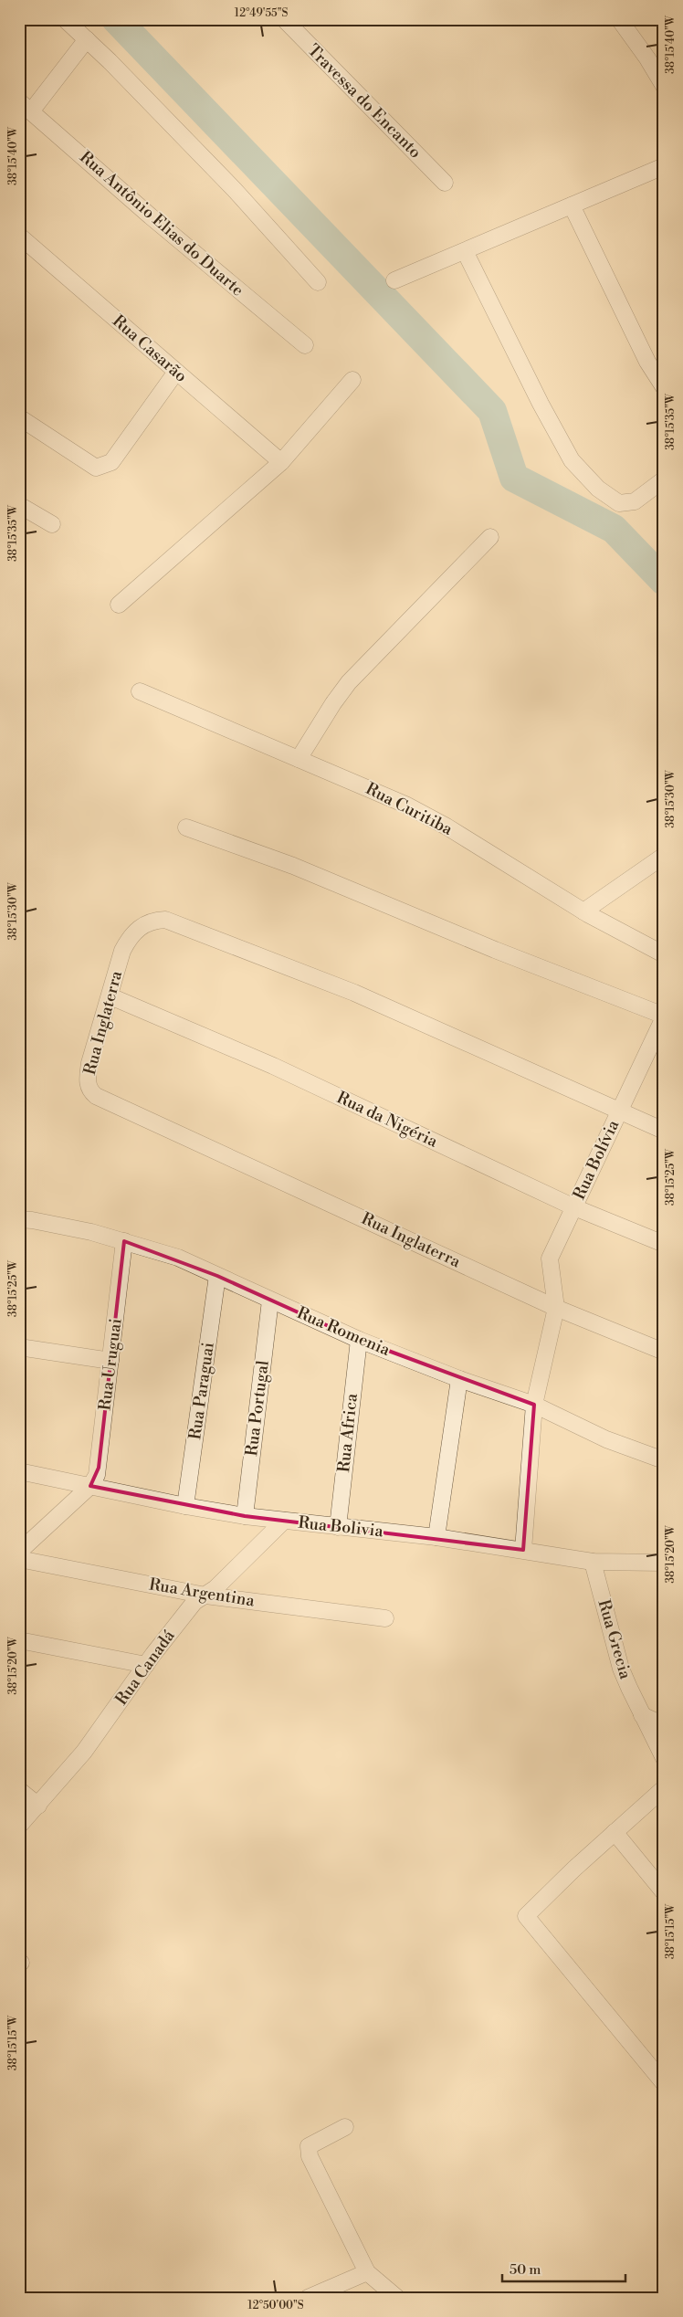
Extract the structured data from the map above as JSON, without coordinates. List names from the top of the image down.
{
  "streets": {
    "street": [
      "Travessa do Encanto",
      "Rua Antônio Elias do Duarte",
      "Rua Casarão",
      "Rua Curitiba",
      "Rua Inglaterra",
      "Rua da Nigéria",
      "Rua Bolívia",
      "Rua Romenia",
      "Rua Uruguai",
      "Rua Paraguai",
      "Rua Portugal",
      "Rua Africa",
      "Rua Bolivia",
      "Rua Argentina",
      "Rua Grecia",
      "Rua Canadá"
    ]
  },
  "crossings": [
    ["Rua Inglaterra", "Rua da Nigéria"],
    ["Rua Inglaterra", "Rua Bolívia"],
    ["Rua da Nigéria", "Rua Bolívia"],
    ["Rua Romenia", "Rua Uruguai"],
    ["Rua Romenia", "Rua Paraguai"],
    ["Rua Romenia", "Rua Portugal"],
    ["Rua Romenia", "Rua Africa"],
    ["Rua Uruguai", "Rua Bolivia"],
    ["Rua Paraguai", "Rua Bolivia"],
    ["Rua Portugal", "Rua Bolivia"],
    ["Rua Africa", "Rua Bolivia"],
    ["Rua Bolivia", "Rua Grecia"],
    ["Rua Bolivia", "Rua Canadá"],
    ["Rua Argentina", "Rua Canadá"]
  ],
  "scale_bar": "50 m",
  "coordinates": [
    "12°49'55\"S",
    "38°15'40\"W",
    "38°15'35\"W",
    "38°15'30\"W",
    "38°15'25\"W",
    "38°15'20\"W",
    "38°15'15\"W",
    "12°50'00\"S"
  ]
}
